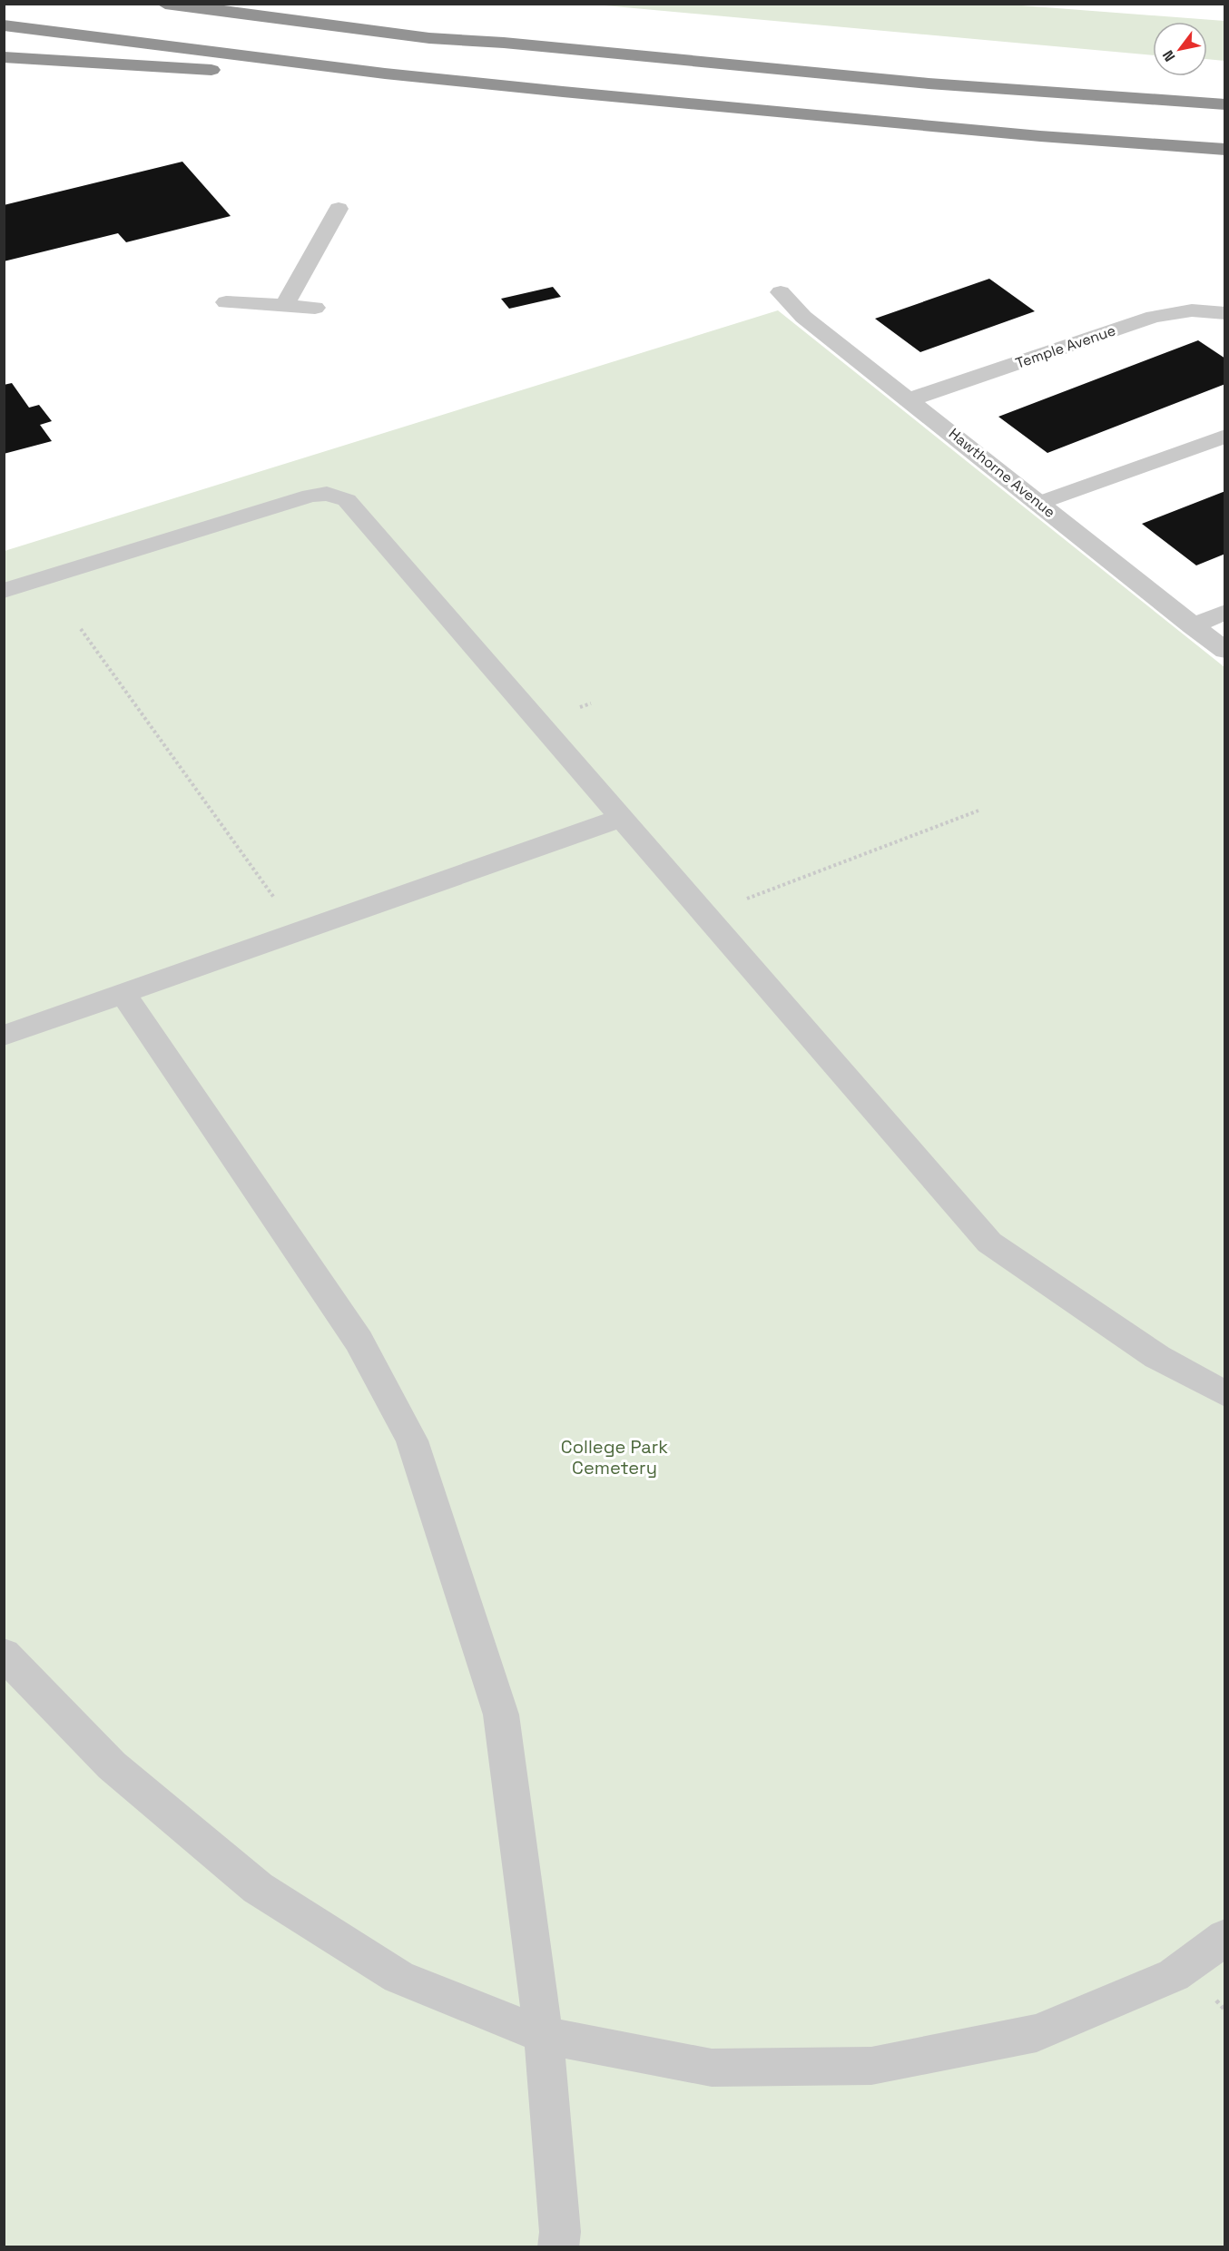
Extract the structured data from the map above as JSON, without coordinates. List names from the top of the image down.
{
  "streets": {
    "street": ["Temple Avenue", "Hawthorne Avenue"]
  },
  "crossings": [
    ["Temple Avenue", "Hawthorne Avenue"]
  ],
  "parks": ["College Park Cemetery"],
  "north": "bottom left"
}
